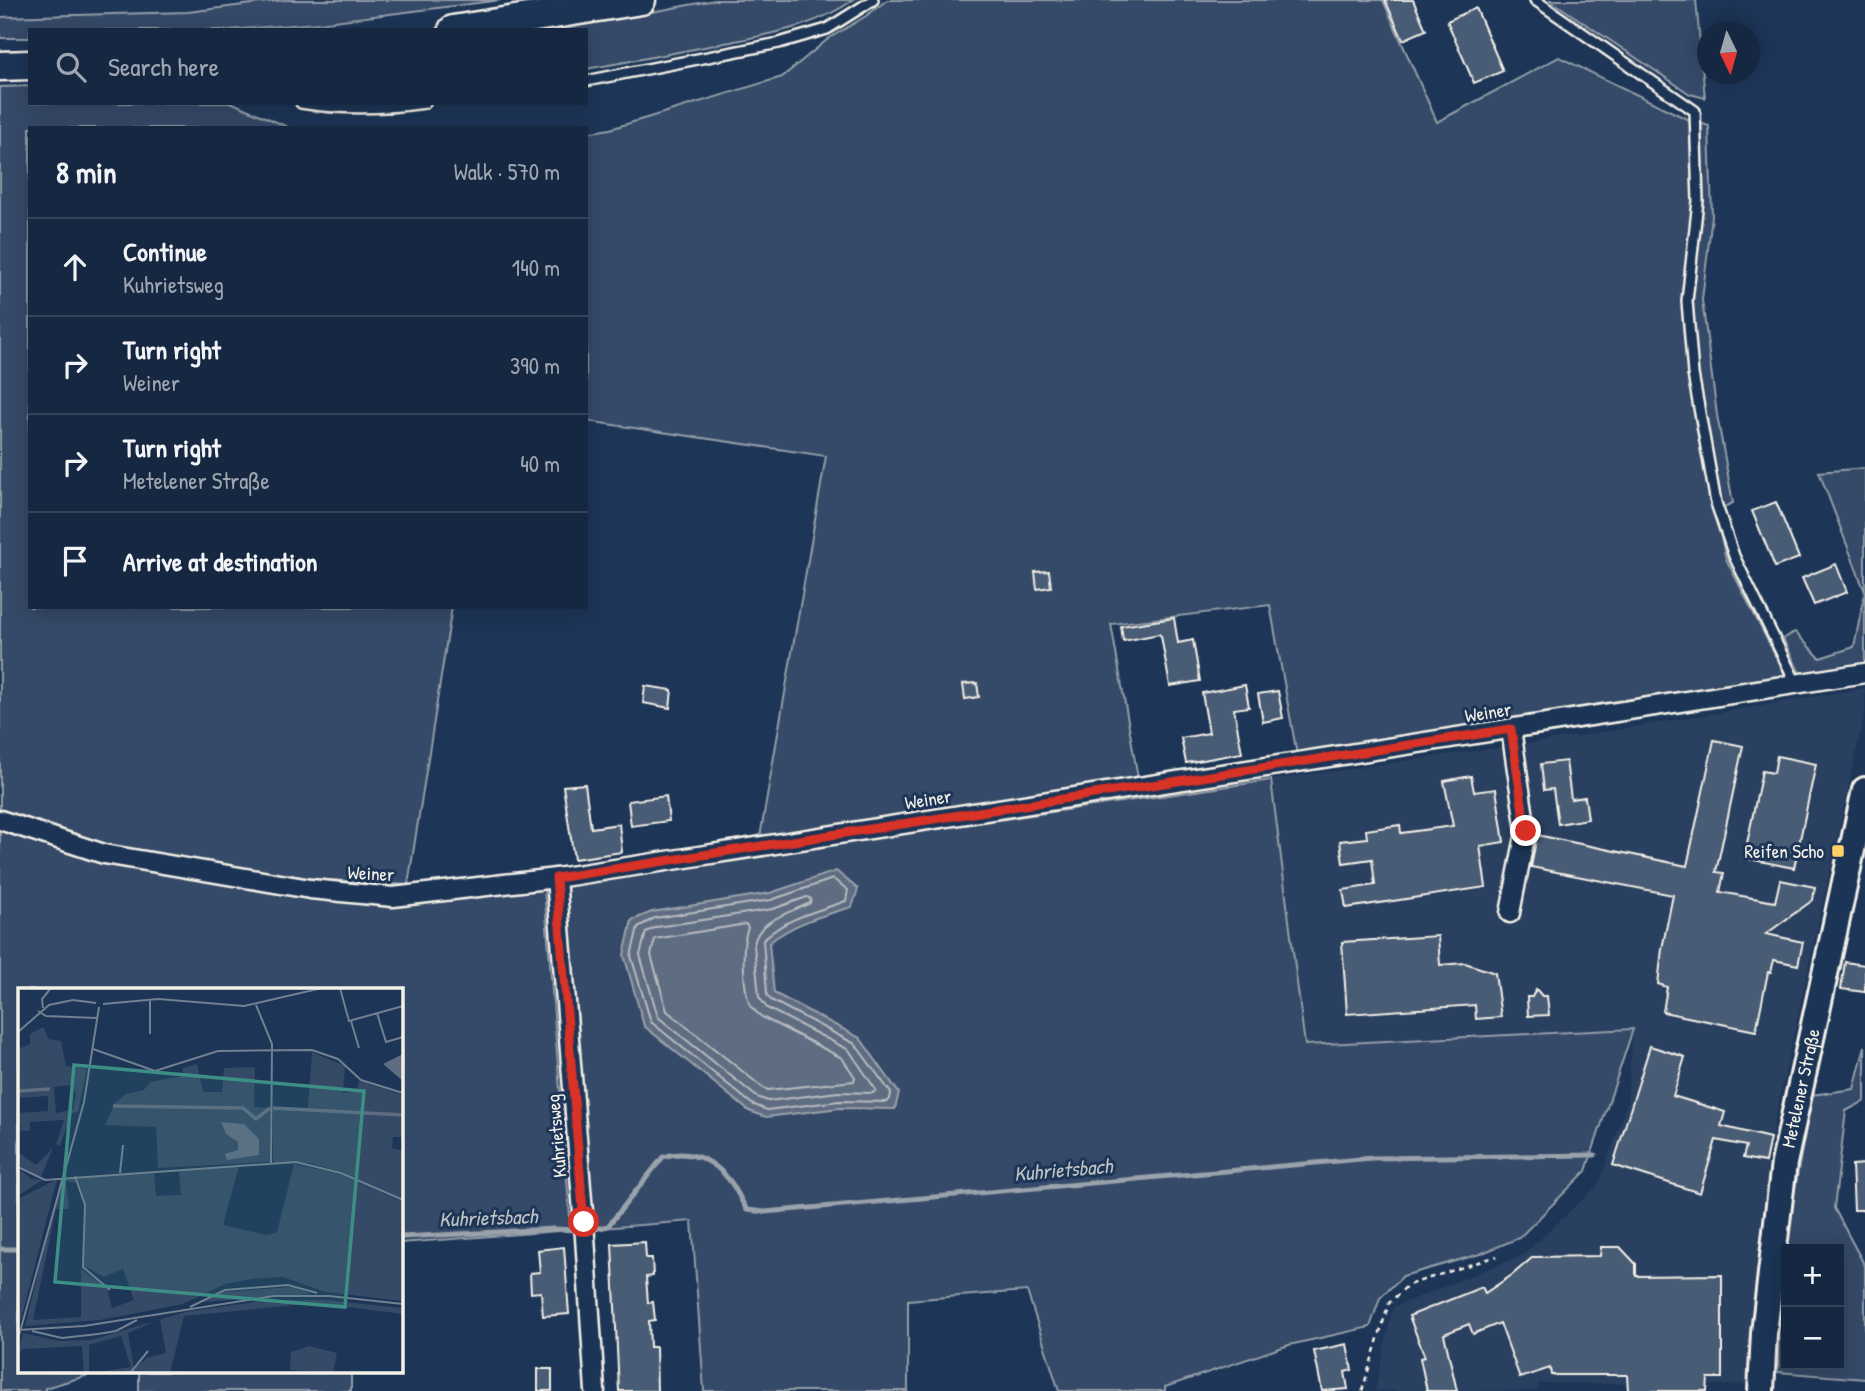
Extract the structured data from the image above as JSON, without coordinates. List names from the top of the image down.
{
  "streets": {
    "main road": ["Metelener Straße"],
    "street": ["Weiner", "Kuhrietsweg"]
  },
  "crossings": [
    ["Weiner", "Kuhrietsweg"]
  ],
  "water": ["Kuhrietsbach"],
  "places": {
    "transit": ["Reifen Scho"]
  },
  "north": "bottom",
  "page": {
    "search": "Search here",
    "heading": ["8 min", "Walk · 570 m"],
    "list": [
      ["Continue", "Kuhrietsweg", "140 m"],
      ["Turn right", "Weiner", "390 m"],
      ["Turn right", "Metelener Straße", "40 m"],
      "Arrive at destination"
    ],
    "map_buttons": ["+", "−"]
  }
}
